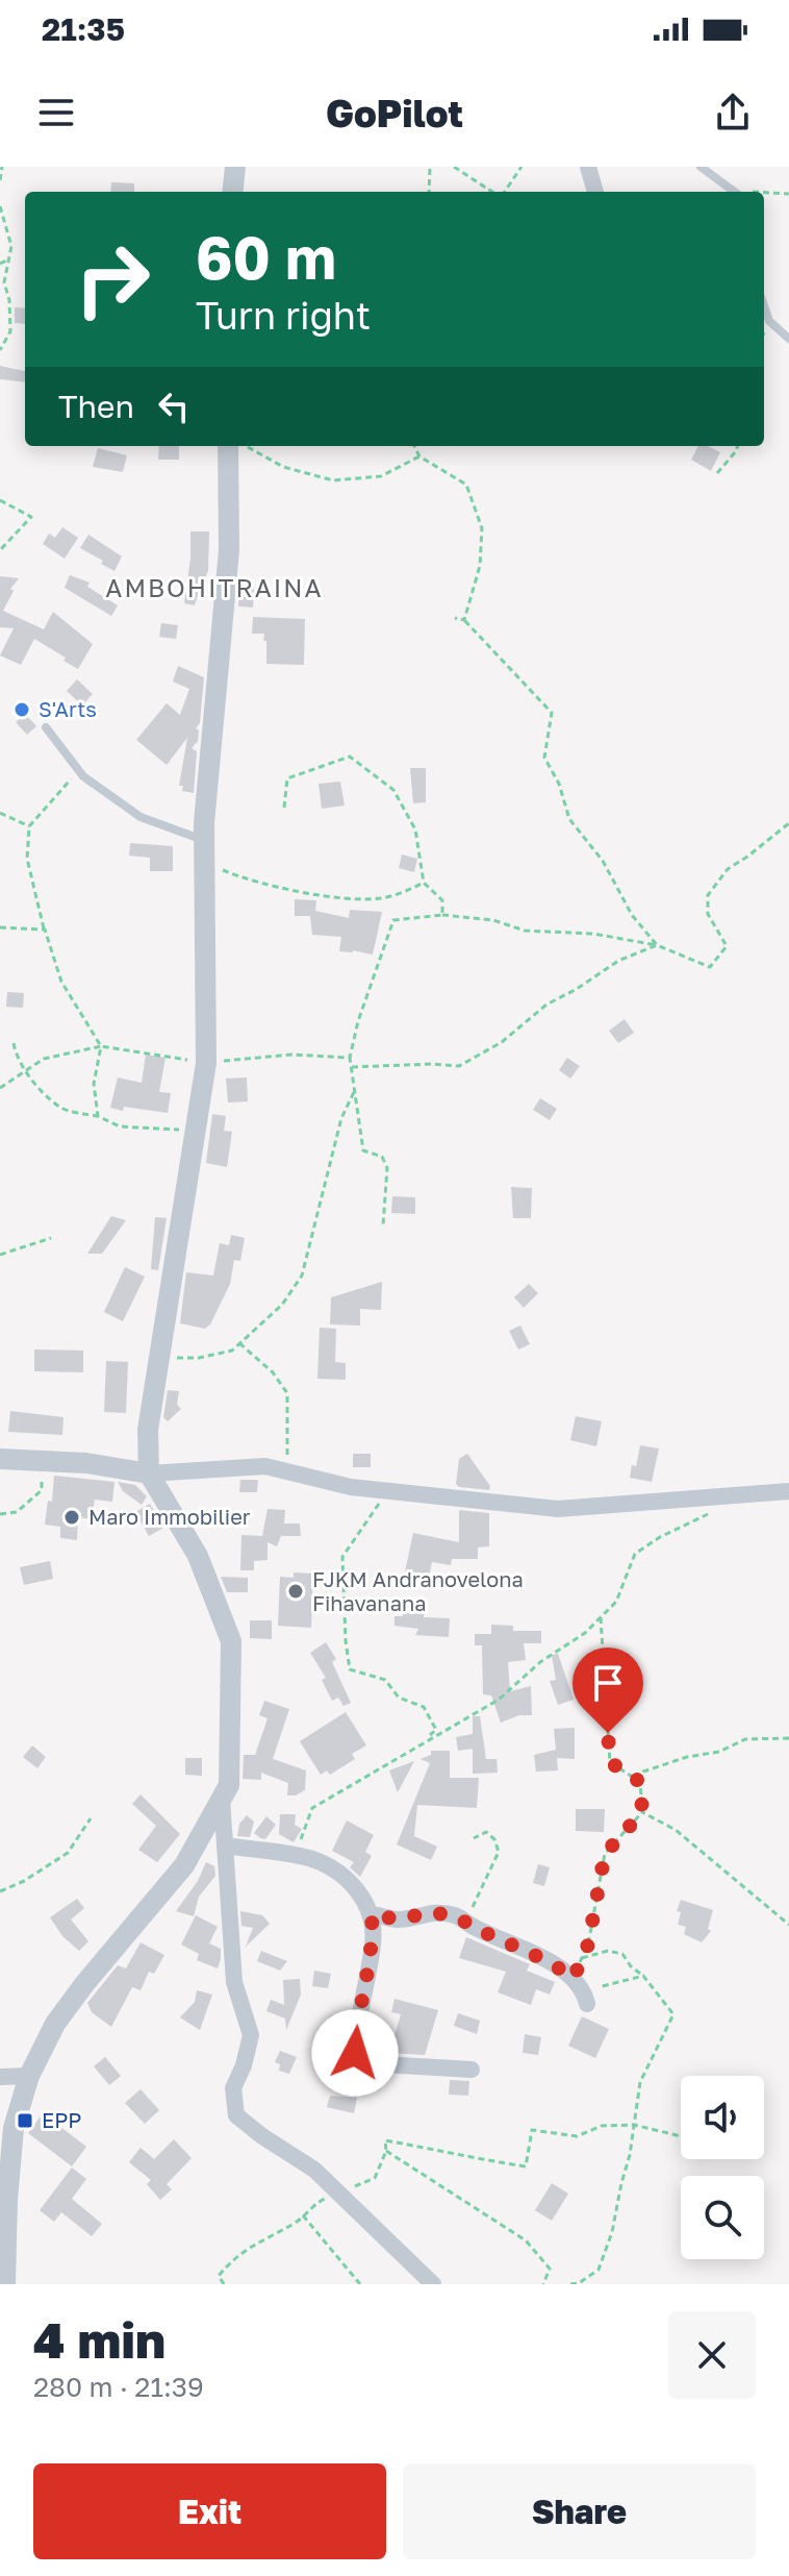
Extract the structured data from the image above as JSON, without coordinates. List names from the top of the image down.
{
  "districts": ["AMBOHITRAINA"],
  "places": {
    "other": ["S'Arts", "Maro Immobilier", "FJKM Andranovelona Fihavanana"],
    "transit": ["EPP"]
  },
  "page": {
    "status": "21:35",
    "header": "GoPilot",
    "turn": ["60 m", "Turn right"],
    "then": "Then",
    "heading": ["4 min", "280 m · 21:39"],
    "buttons": ["Exit", "Share"]
  }
}
